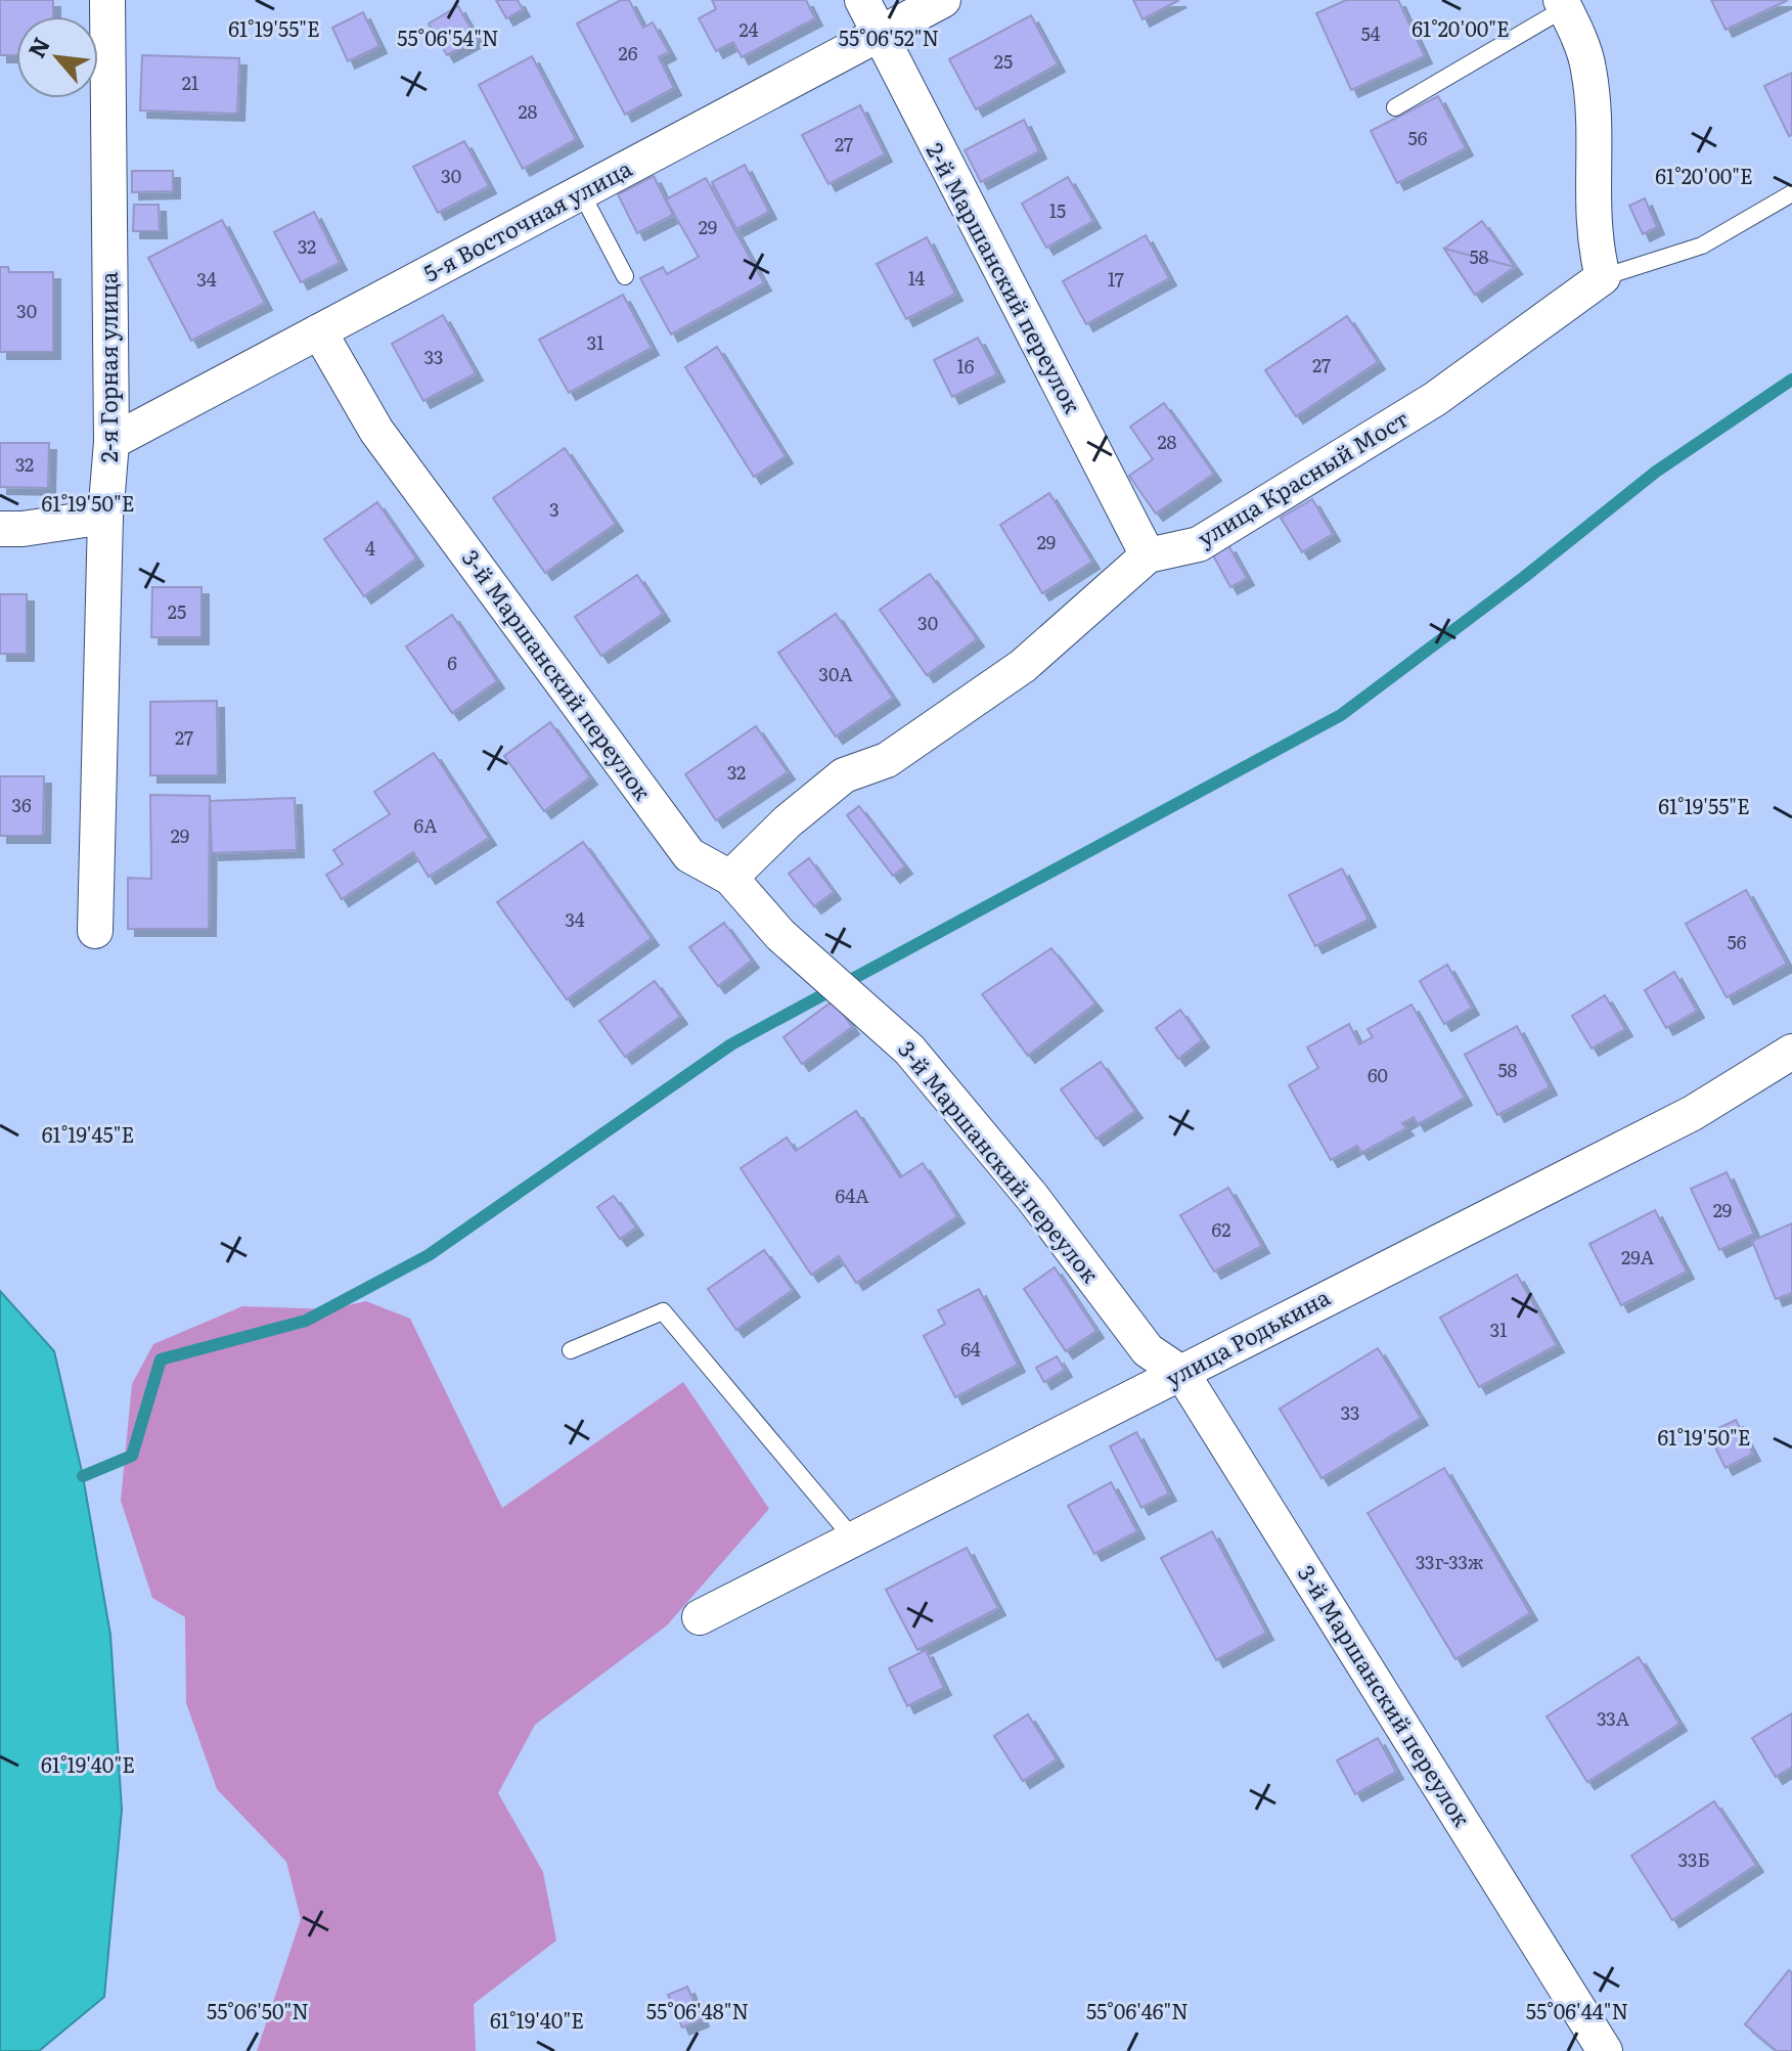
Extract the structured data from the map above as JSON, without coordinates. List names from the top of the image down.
{
  "streets": {
    "street": [
      "5-я Восточная улица",
      "2-й Маршанский переулок",
      "2-я Горная улица",
      "улица Красный Мост",
      "3-й Маршанский переулок",
      "улица Родькина"
    ]
  },
  "crossings": [
    ["5-я Восточная улица", "2-й Маршанский переулок"],
    ["5-я Восточная улица", "2-я Горная улица"],
    ["5-я Восточная улица", "3-й Маршанский переулок"],
    ["2-й Маршанский переулок", "улица Красный Мост"],
    ["улица Красный Мост", "3-й Маршанский переулок"],
    ["3-й Маршанский переулок", "улица Родькина"]
  ],
  "house_numbers": [
    "24",
    "54",
    "26",
    "25",
    "21",
    "28",
    "56",
    "27",
    "30",
    "15",
    "29",
    "32",
    "58",
    "14",
    "34",
    "17",
    "30",
    "31",
    "33",
    "27",
    "16",
    "28",
    "32",
    "3",
    "29",
    "4",
    "25",
    "30",
    "6",
    "30А",
    "27",
    "32",
    "36",
    "6А",
    "29",
    "34",
    "56",
    "58",
    "60",
    "64А",
    "29",
    "62",
    "29А",
    "31",
    "64",
    "33",
    "33г-33ж",
    "33А",
    "33Б"
  ],
  "north": "top left",
  "coordinates": [
    "61°19'55\"E",
    "61°20'00\"E",
    "55°06'54\"N",
    "55°06'52\"N",
    "61°19'50\"E",
    "61°19'45\"E",
    "61°19'40\"E",
    "55°06'50\"N",
    "55°06'48\"N",
    "55°06'46\"N",
    "55°06'44\"N"
  ]
}
